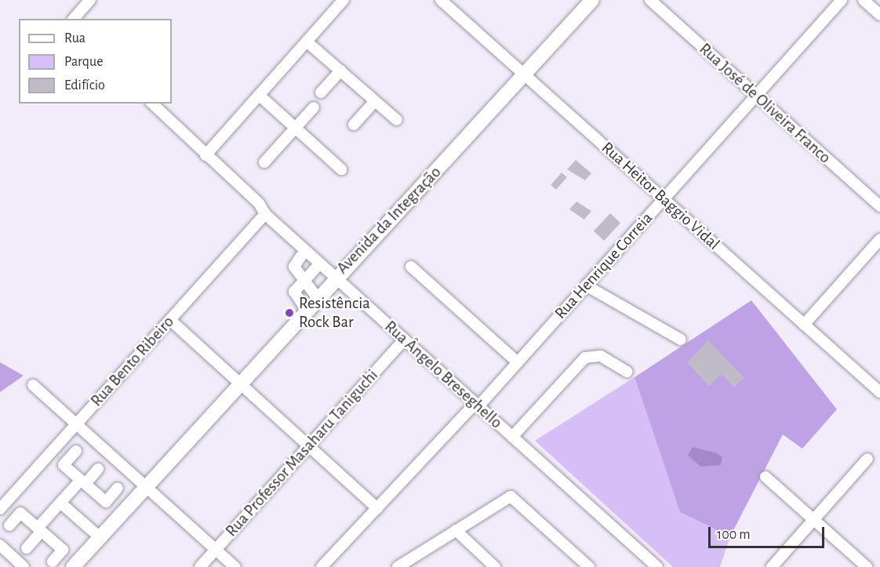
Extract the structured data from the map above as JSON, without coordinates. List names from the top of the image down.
{
  "streets": {
    "main road": ["Avenida da Integração"],
    "street": [
      "Rua José de Oliveira Franco",
      "Rua Heitor Baggio Vidal",
      "Rua Henrique Correia",
      "Rua Bento Ribeiro",
      "Rua Ângelo Breseghello",
      "Rua Professor Masaharu Taniguchi"
    ]
  },
  "crossings": [
    ["Rua José de Oliveira Franco", "Rua Henrique Correia"],
    ["Rua Heitor Baggio Vidal", "Avenida da Integração"],
    ["Rua Heitor Baggio Vidal", "Rua Henrique Correia"],
    ["Avenida da Integração", "Rua Ângelo Breseghello"],
    ["Rua Henrique Correia", "Rua Ângelo Breseghello"],
    ["Rua Bento Ribeiro", "Rua Ângelo Breseghello"],
    ["Rua Ângelo Breseghello", "Rua Professor Masaharu Taniguchi"]
  ],
  "places": ["Resistência Rock Bar"],
  "legend": ["Rua", "Parque", "Edifício"],
  "scale_bar": "100 m"
}
